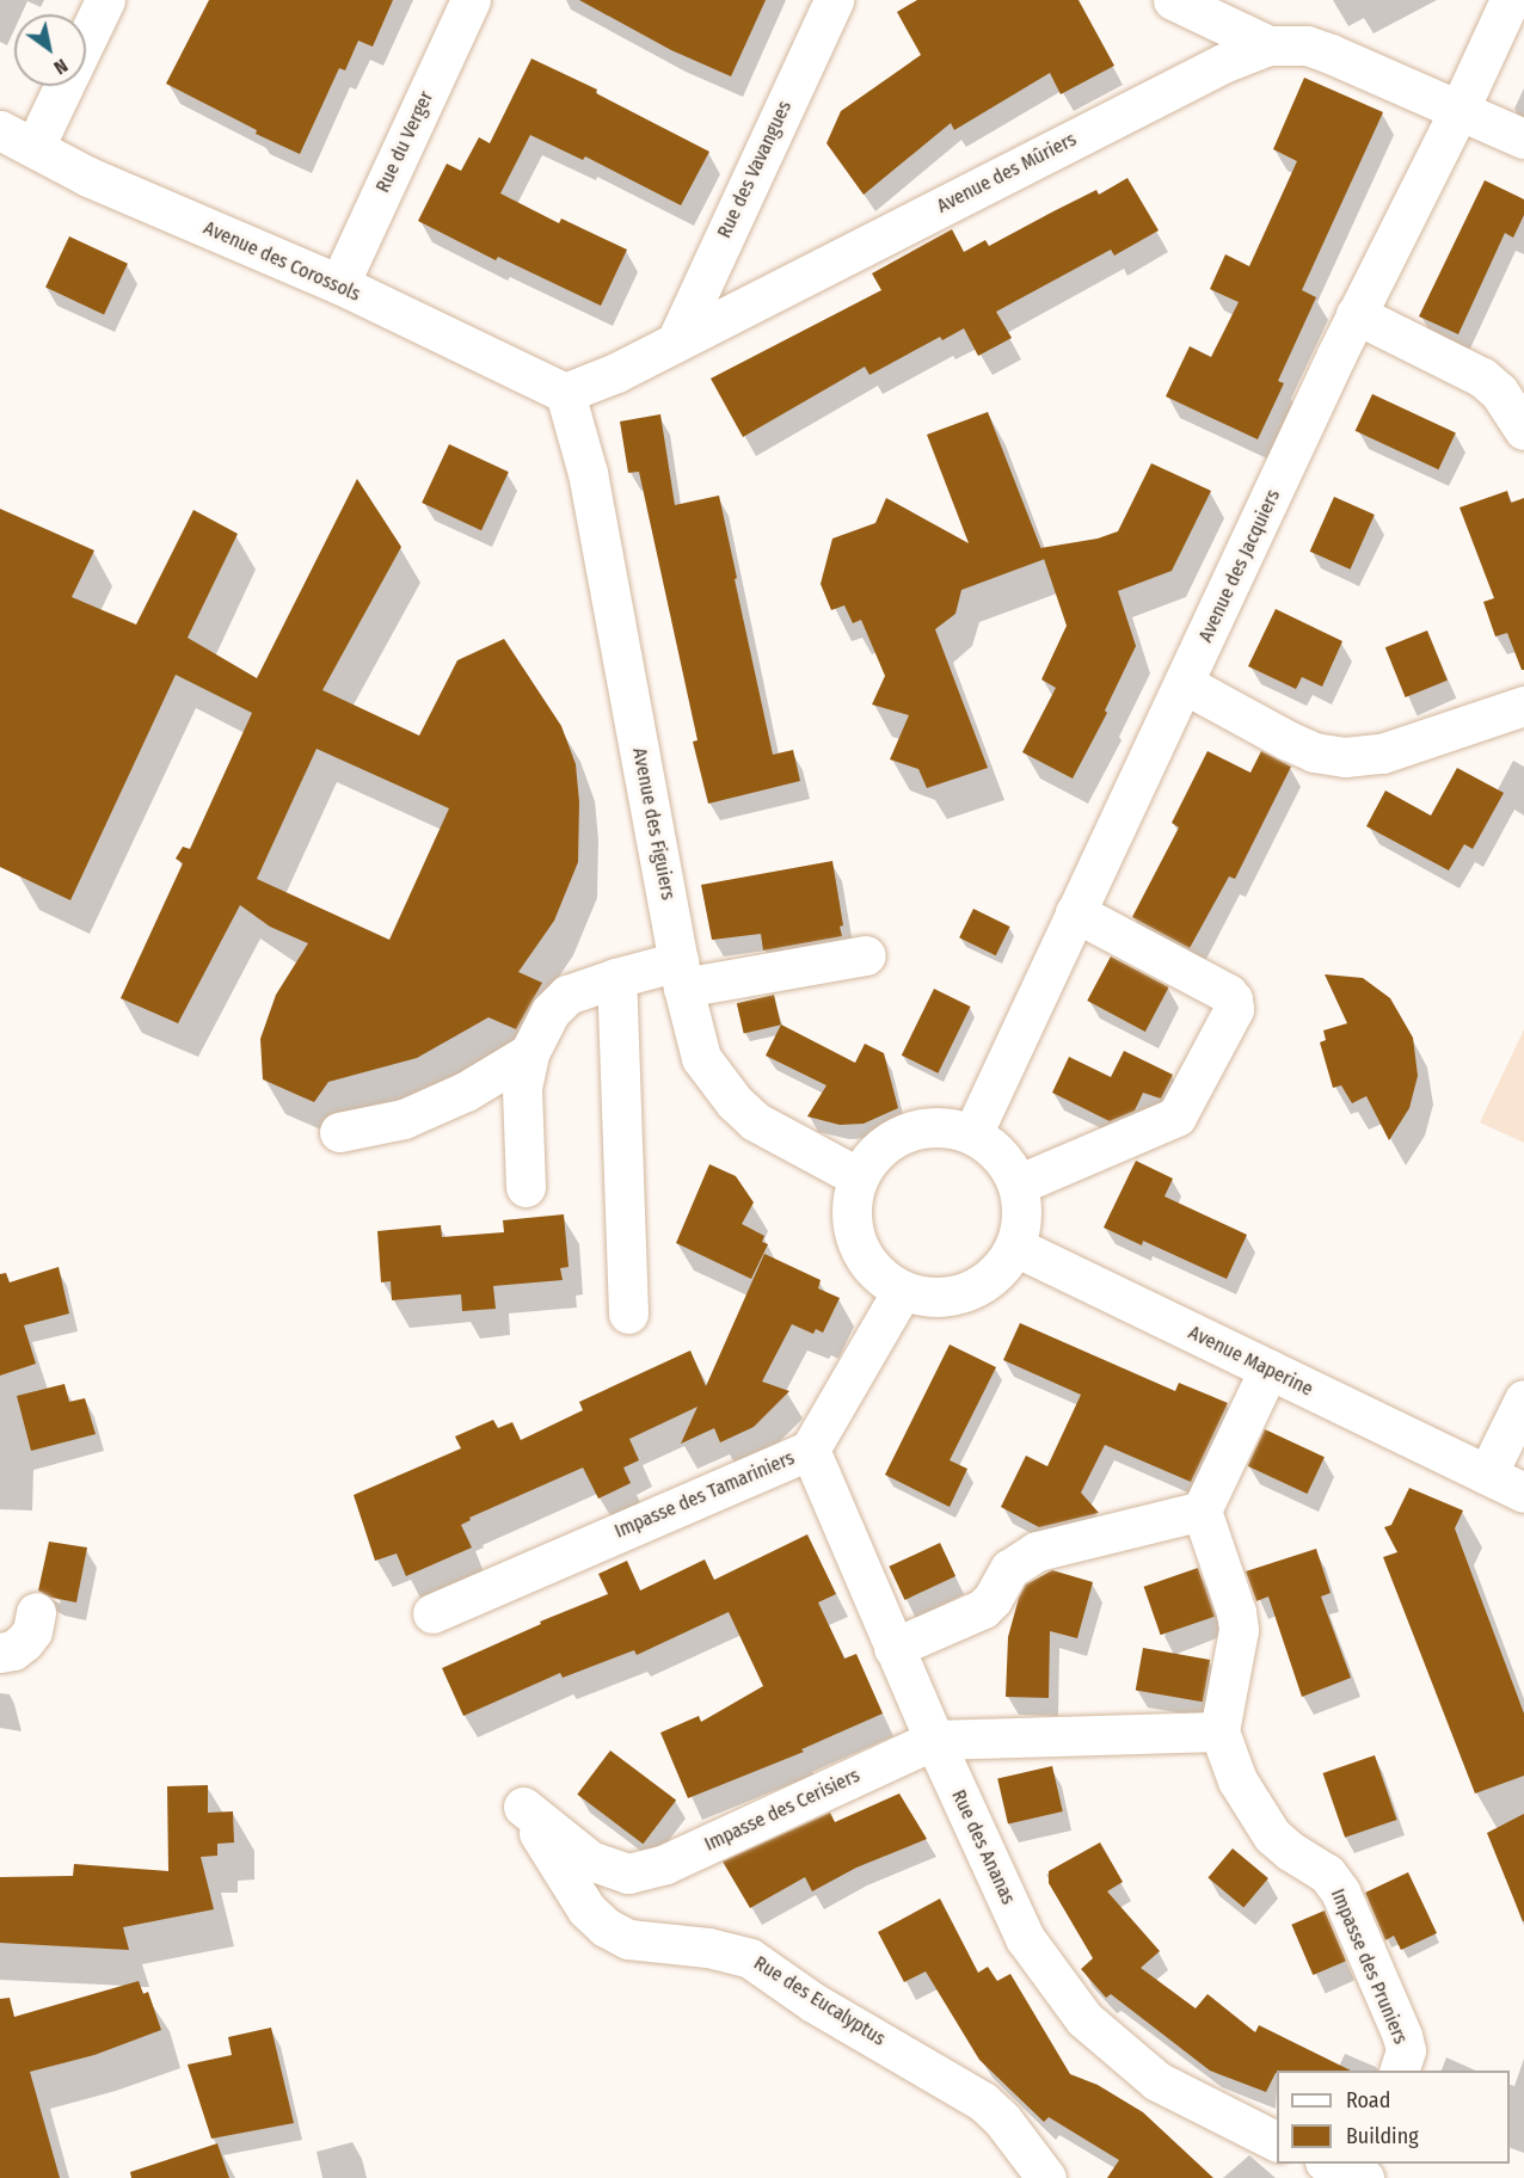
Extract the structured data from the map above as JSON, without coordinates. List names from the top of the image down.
{
  "streets": {
    "street": [
      "Rue du Verger",
      "Rue des Vavangues",
      "Avenue des Mûriers",
      "Avenue des Corossols",
      "Avenue des Jacquiers",
      "Avenue des Figuiers",
      "Avenue Maperine",
      "Impasse des Tamariniers",
      "Impasse des Cerisiers",
      "Rue des Ananas",
      "Impasse des Pruniers",
      "Rue des Eucalyptus"
    ]
  },
  "crossings": [
    ["Rue du Verger", "Avenue des Corossols"],
    ["Rue des Vavangues", "Avenue des Mûriers"],
    ["Avenue des Mûriers", "Avenue des Corossols"],
    ["Avenue des Mûriers", "Avenue des Jacquiers"],
    ["Avenue des Mûriers", "Avenue des Figuiers"],
    ["Avenue des Corossols", "Avenue des Figuiers"],
    ["Avenue des Jacquiers", "Avenue des Figuiers"],
    ["Avenue des Jacquiers", "Avenue Maperine"],
    ["Avenue des Jacquiers", "Impasse des Tamariniers"],
    ["Avenue des Figuiers", "Avenue Maperine"],
    ["Avenue des Figuiers", "Impasse des Tamariniers"],
    ["Avenue Maperine", "Impasse des Tamariniers"],
    ["Impasse des Tamariniers", "Rue des Ananas"],
    ["Impasse des Cerisiers", "Rue des Ananas"],
    ["Impasse des Cerisiers", "Rue des Eucalyptus"]
  ],
  "legend": ["Road", "Building"],
  "north": "bottom right"
}
